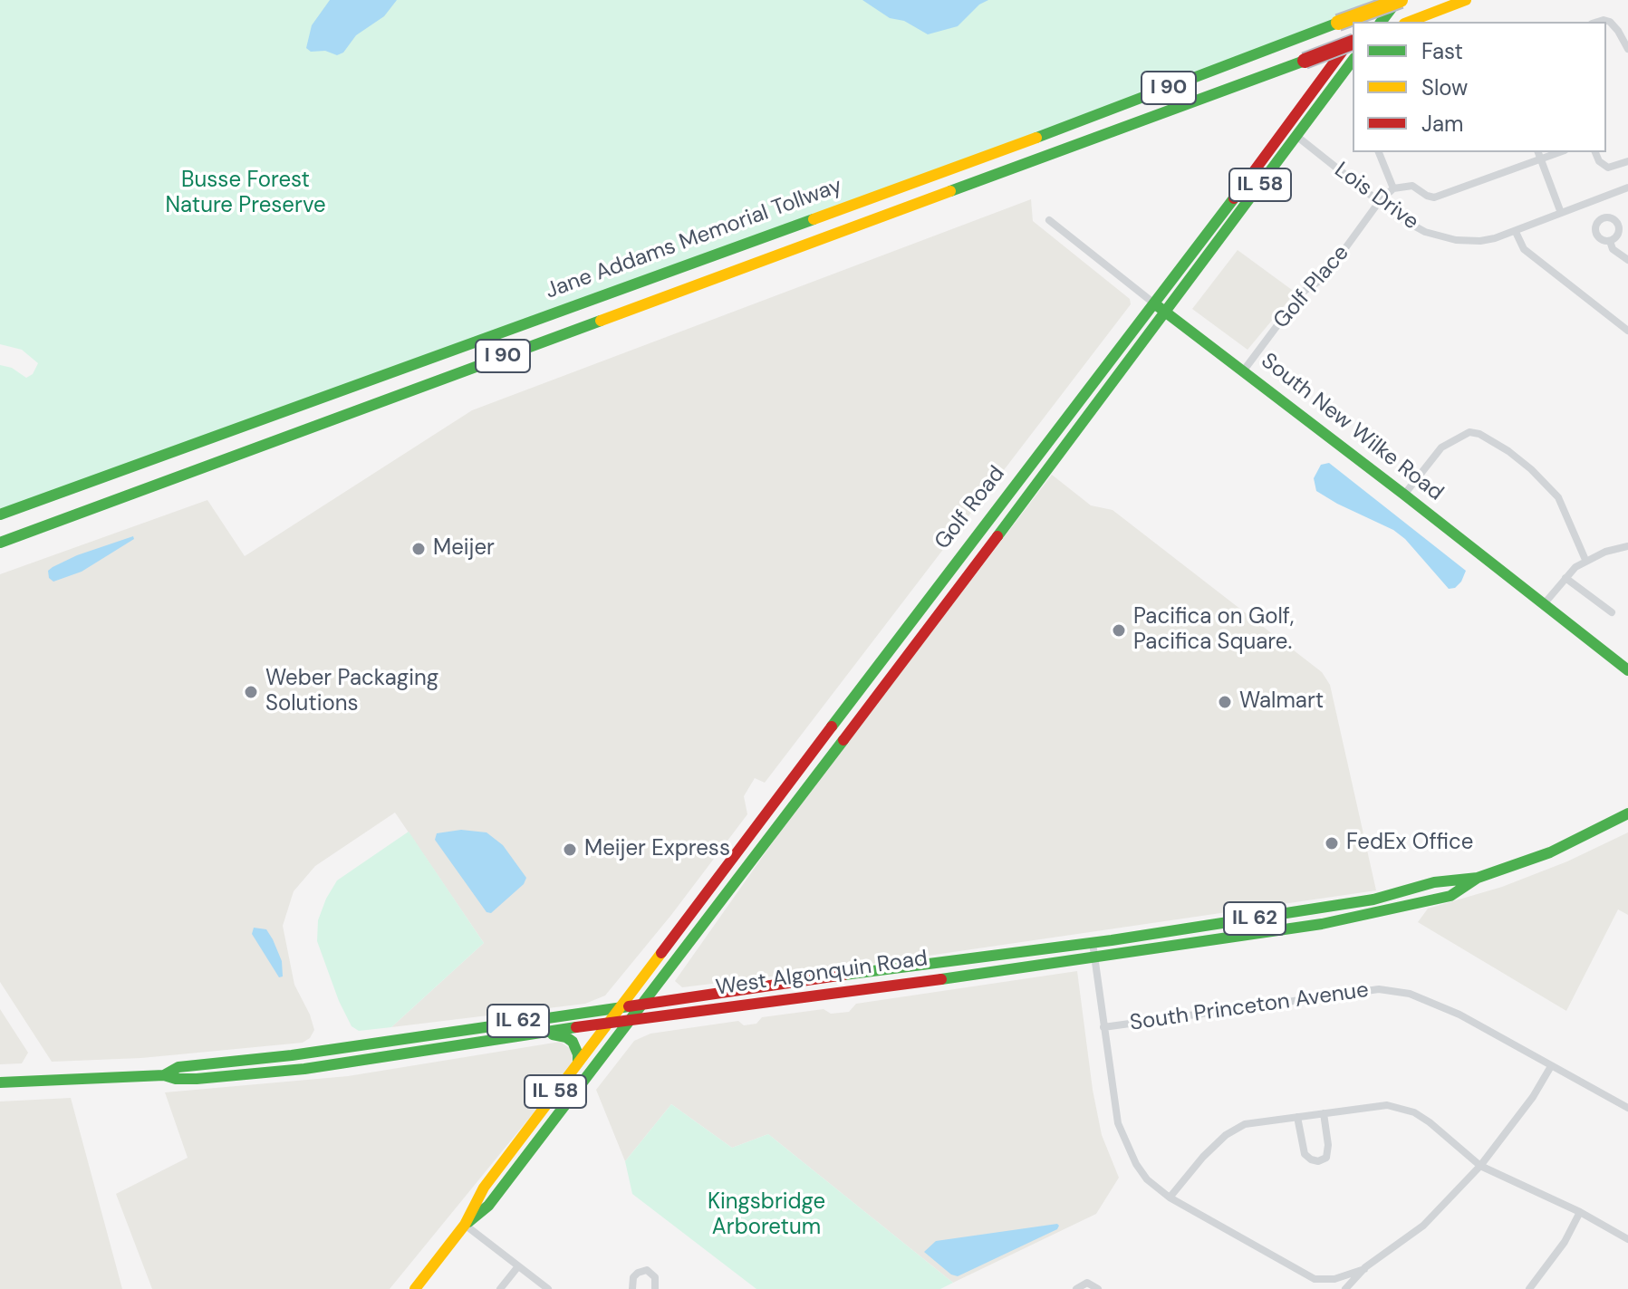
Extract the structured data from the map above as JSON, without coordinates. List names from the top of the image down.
{
  "streets": {
    "main road": [
      "I 90",
      "IL 58",
      "Jane Addams Memorial Tollway",
      "South New Wilke Road",
      "Golf Road",
      "IL 62",
      "West Algonquin Road"
    ],
    "street": ["Lois Drive", "Golf Place", "South Princeton Avenue"]
  },
  "crossings": [
    ["IL 58", "Golf Road"],
    ["IL 58", "West Algonquin Road"],
    ["Lois Drive", "Golf Place"],
    ["Lois Drive", "Golf Road"],
    ["Golf Place", "South New Wilke Road"],
    ["South New Wilke Road", "Golf Road"],
    ["Golf Road", "West Algonquin Road"]
  ],
  "parks": ["Busse Forest Nature Preserve", "Kingsbridge Arboretum"],
  "places": [
    "Meijer",
    "Pacifica on Golf, Pacifica Square.",
    "Weber Packaging Solutions",
    "Walmart",
    "FedEx Office",
    "Meijer Express"
  ],
  "legend": ["Fast", "Slow", "Jam"]
}
